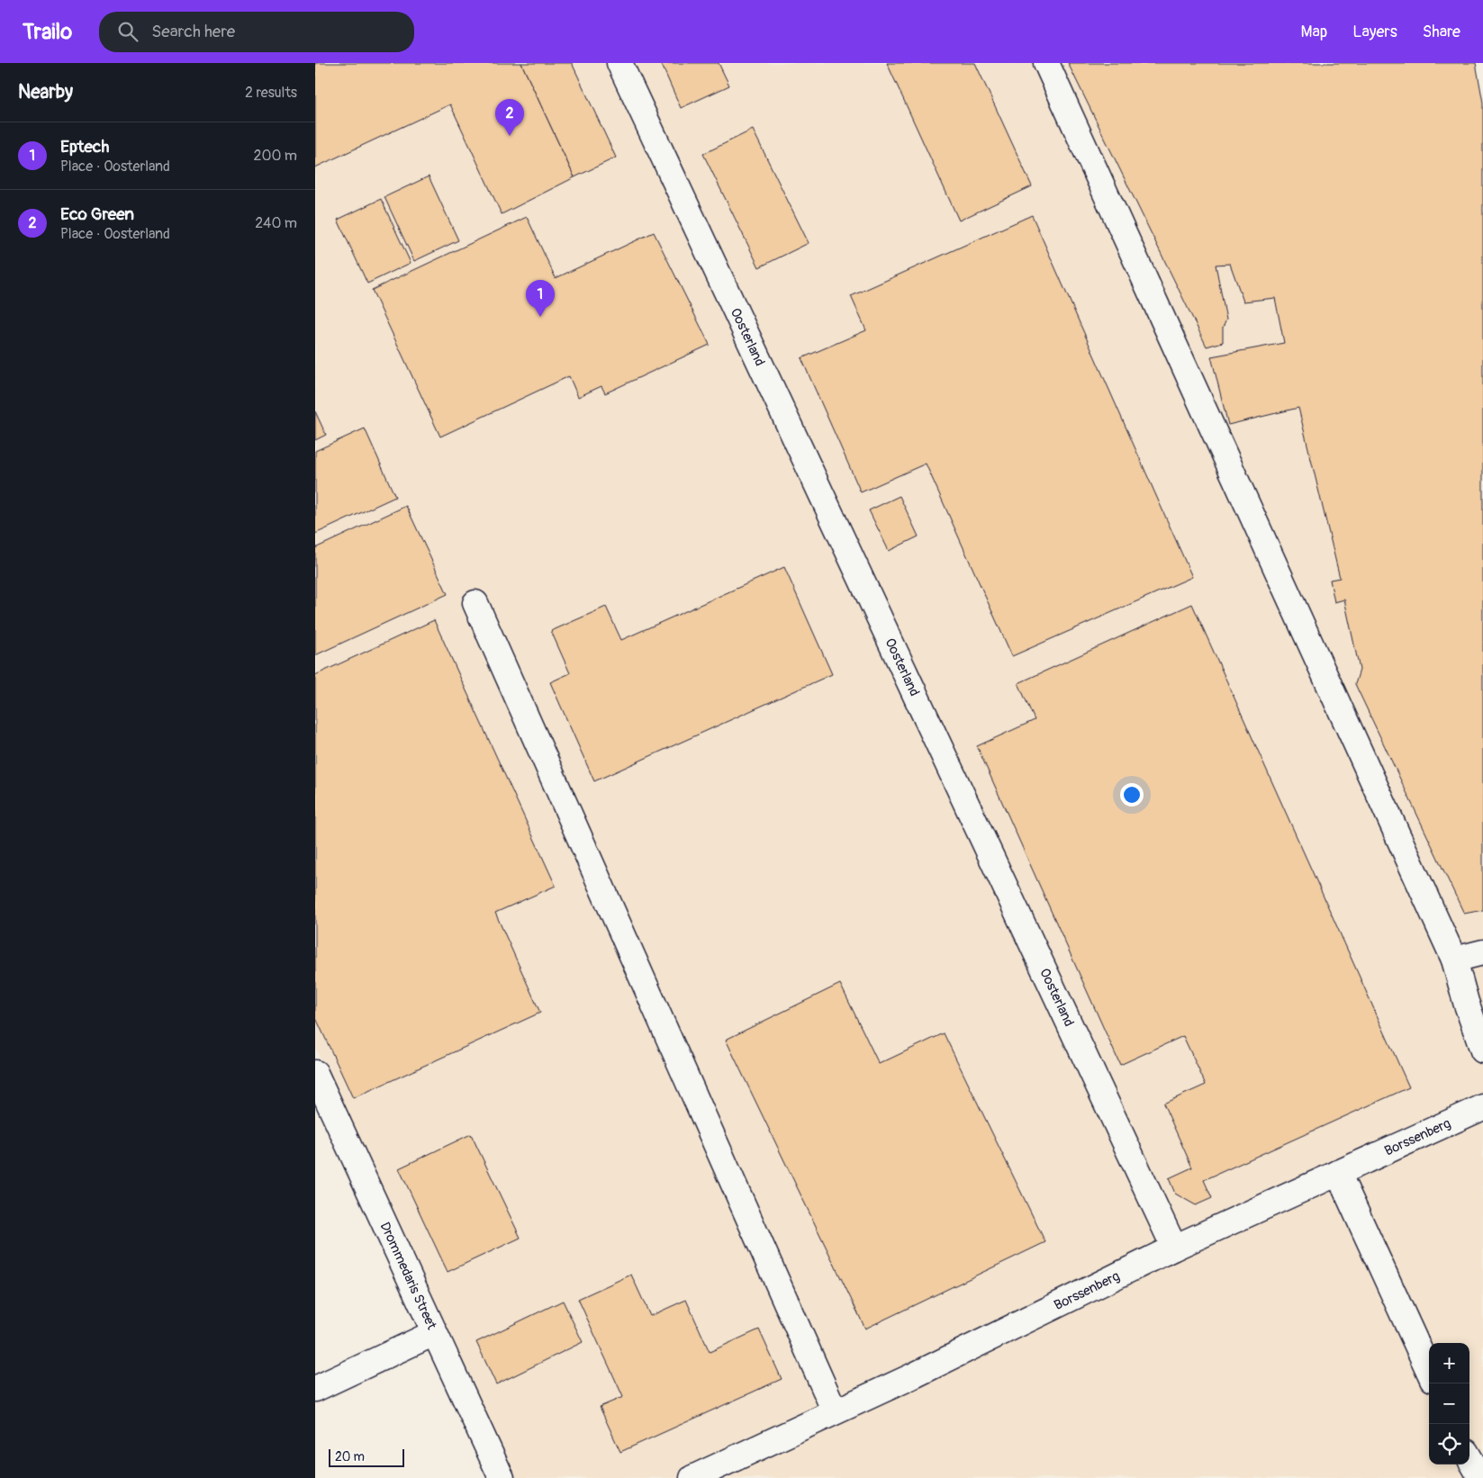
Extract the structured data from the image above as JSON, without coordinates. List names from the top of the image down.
{
  "streets": {
    "street": ["Oosterland", "Borssenberg", "Drommedaris Street"]
  },
  "crossings": [
    ["Oosterland", "Borssenberg"]
  ],
  "scale_bar": "20 m",
  "page": {
    "header": "Trailo",
    "search": "Search here",
    "nav": ["Map", "Layers", "Share"],
    "heading": ["Nearby", "2 results"],
    "pins": ["2", "1"],
    "list": [
      {
        "mark": "1",
        "name": "Eptech",
        "note": "Place · Oosterland",
        "value": "200 m"
      },
      {
        "mark": "2",
        "name": "Eco Green",
        "note": "Place · Oosterland",
        "value": "240 m"
      }
    ],
    "map_buttons": ["+", "−"],
    "scale": "20 m"
  }
}
